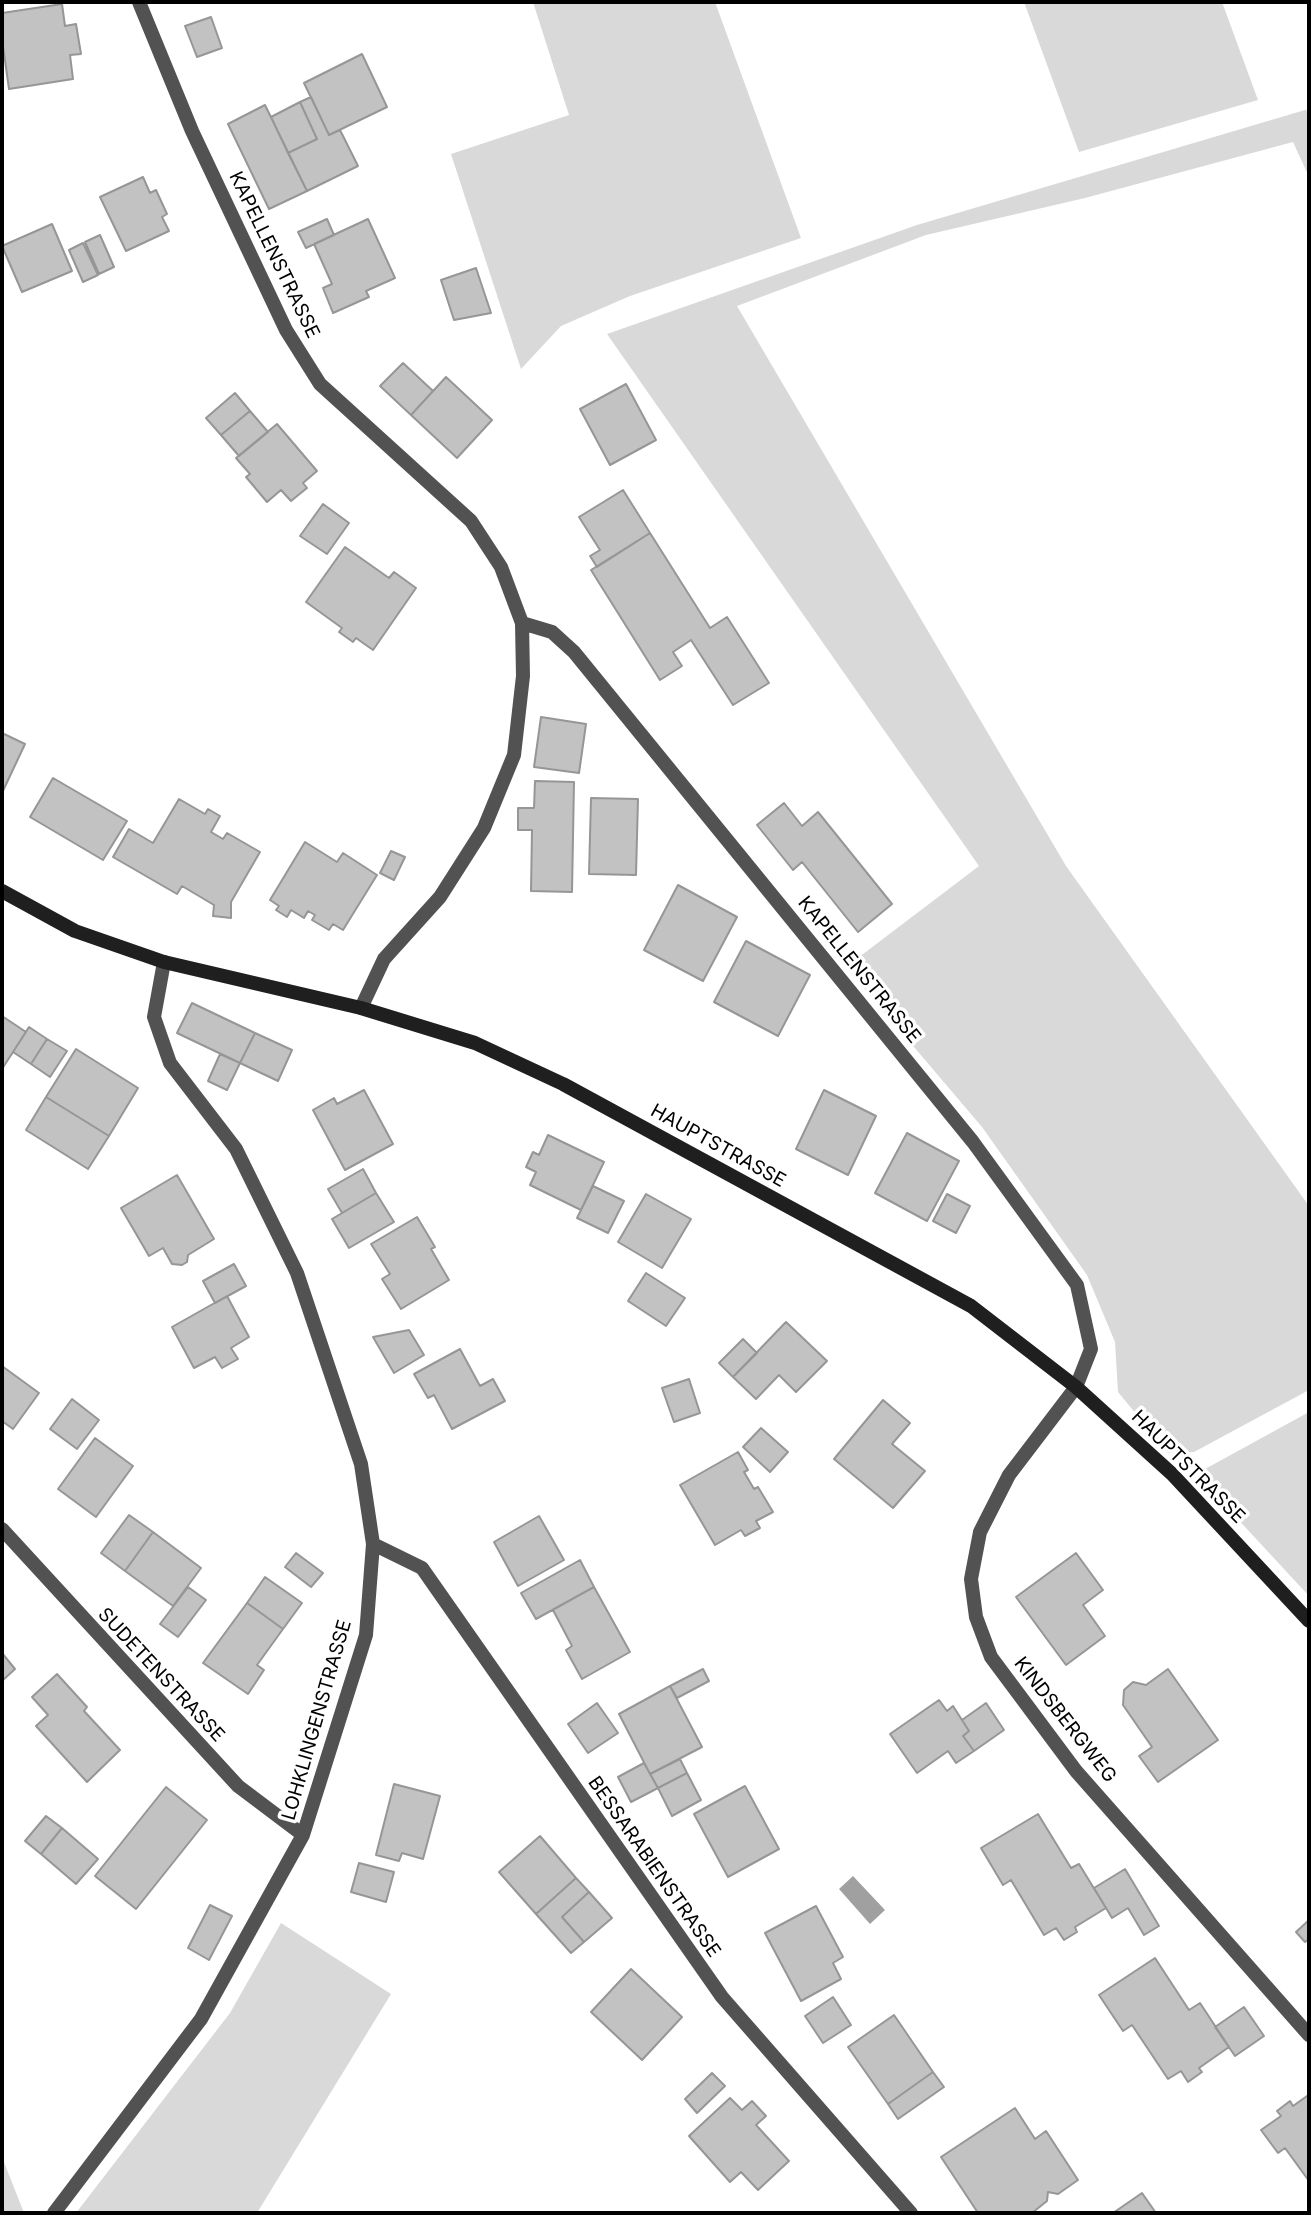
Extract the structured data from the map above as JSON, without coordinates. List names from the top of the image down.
{
  "streets": {
    "main road": ["HAUPTSTRASSE"],
    "street": [
      "KAPELLENSTRASSE",
      "SUDETENSTRASSE",
      "LOHKLINGENSTRASSE",
      "KINDSBERGWEG",
      "BESSARABIENSTRASSE"
    ]
  },
  "crossings": [
    ["KAPELLENSTRASSE", "HAUPTSTRASSE"],
    ["KAPELLENSTRASSE", "KINDSBERGWEG"],
    ["HAUPTSTRASSE", "LOHKLINGENSTRASSE"],
    ["HAUPTSTRASSE", "KINDSBERGWEG"],
    ["SUDETENSTRASSE", "LOHKLINGENSTRASSE"],
    ["LOHKLINGENSTRASSE", "BESSARABIENSTRASSE"]
  ]
}
